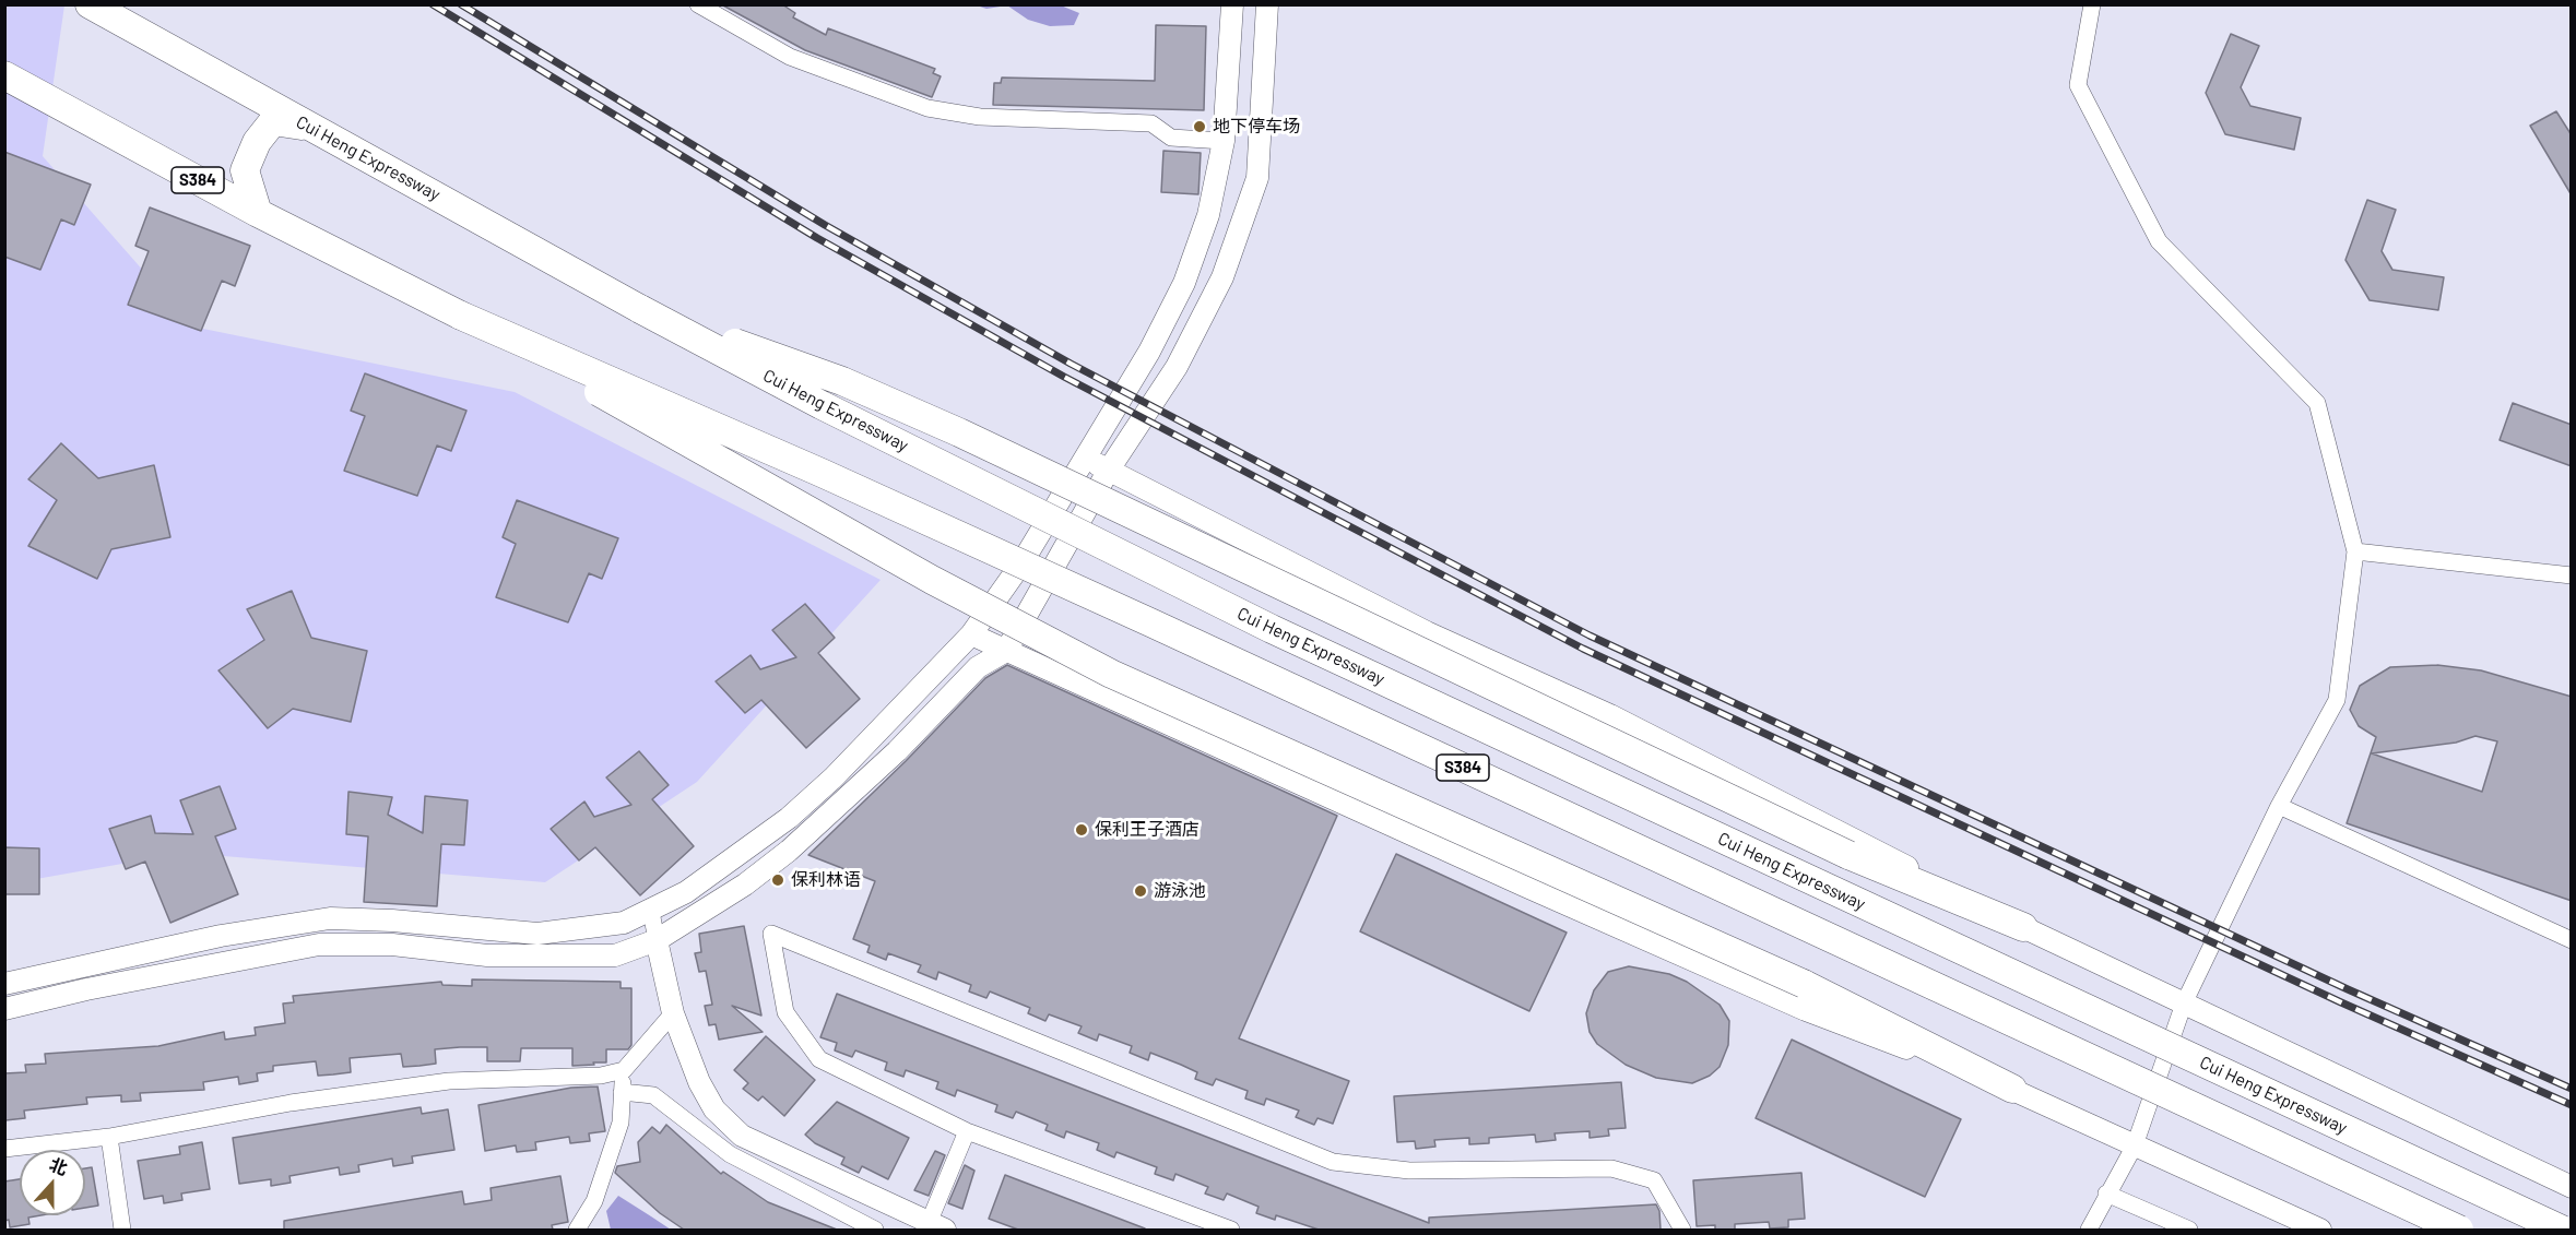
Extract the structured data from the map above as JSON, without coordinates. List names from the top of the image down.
{
  "streets": {
    "highway": ["Cui Heng Expressway", "S384"]
  },
  "places": [
    "地下停车场",
    "保利王子酒店",
    "保利林语",
    "游泳池"
  ],
  "north": "top"
}
